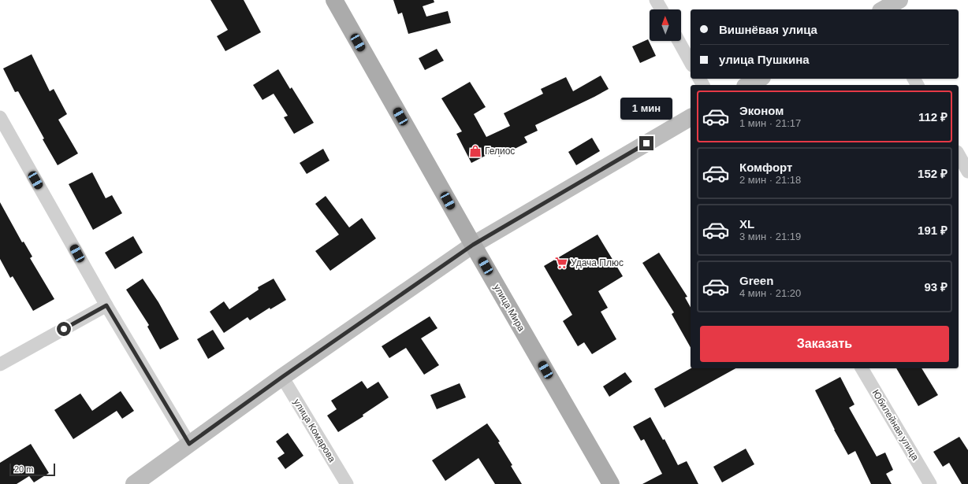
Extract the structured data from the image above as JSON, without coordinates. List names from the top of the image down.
{
  "streets": {
    "main road": ["улица Мира"],
    "street": ["Юбилейная улица", "улица Комарова"]
  },
  "places": {
    "shop": ["Гелиос"],
    "supermarket": ["Удача Плюс"]
  },
  "scale_bar": "20 m",
  "north": "top",
  "page": {
    "banner": ["Вишнёвая улица", "улица Пушкина"],
    "list": [
      {
        "name": "Эконом",
        "note": "1 мин · 21:17",
        "value": "112 ₽"
      },
      {
        "name": "Комфорт",
        "note": "2 мин · 21:18",
        "value": "152 ₽"
      },
      {
        "name": "XL",
        "note": "3 мин · 21:19",
        "value": "191 ₽"
      },
      {
        "name": "Green",
        "note": "4 мин · 21:20",
        "value": "93 ₽"
      }
    ],
    "bubble": "1 мин",
    "buttons": "Заказать",
    "scale": "20 m"
  }
}
